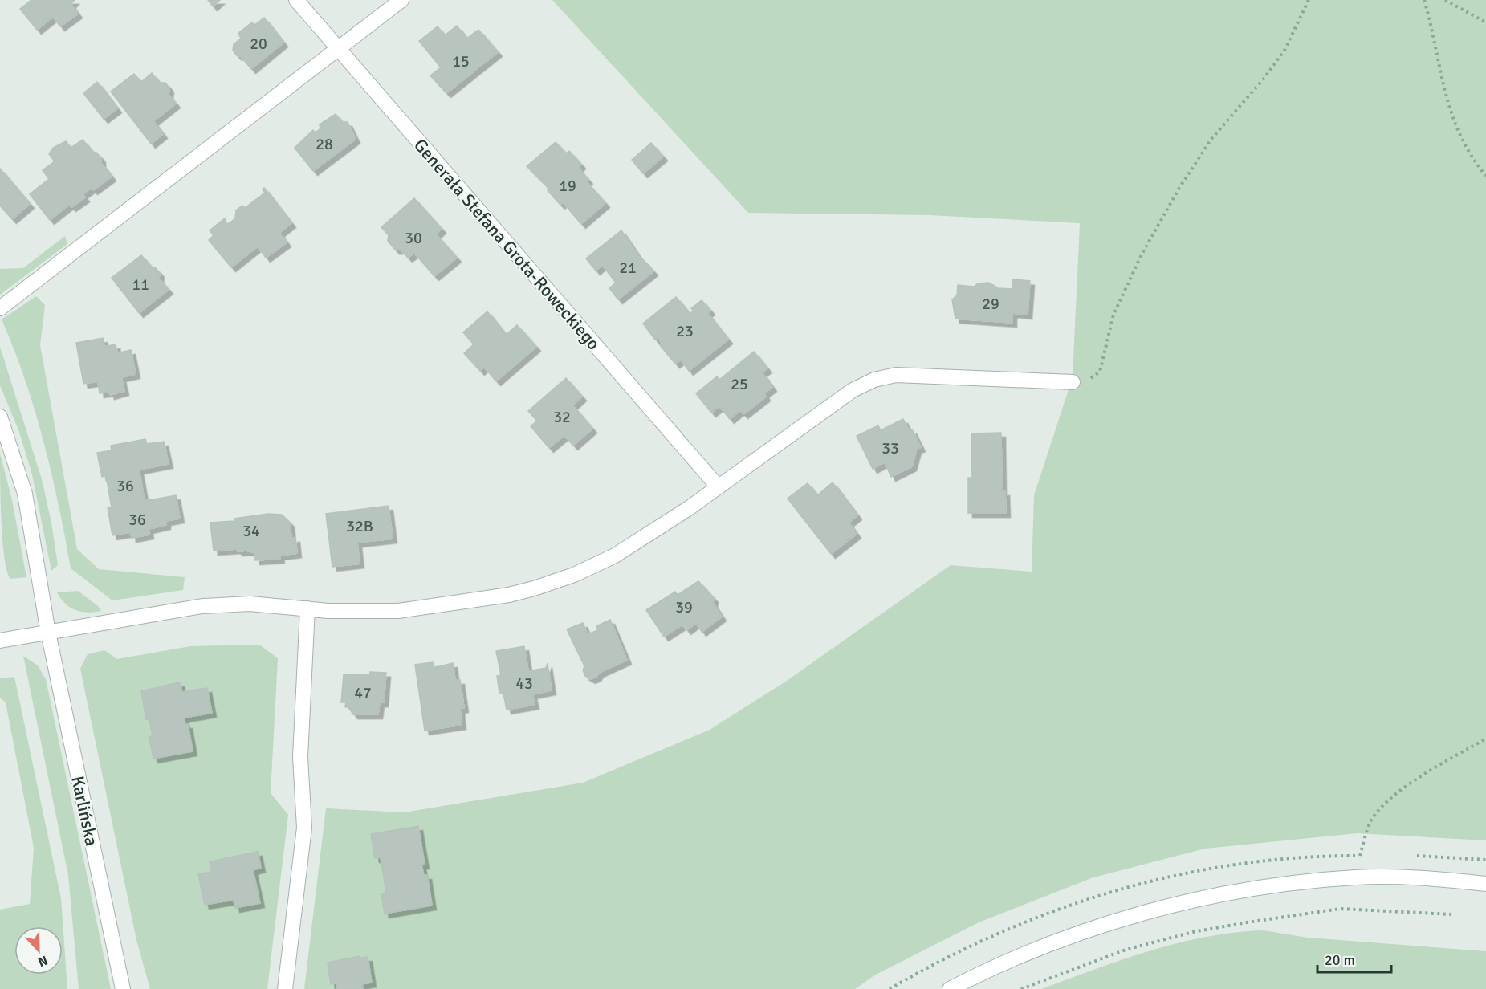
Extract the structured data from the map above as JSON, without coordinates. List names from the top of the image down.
{
  "streets": {
    "street": ["Generała Stefana Grota-Roweckiego", "Karlińska"]
  },
  "house_numbers": [
    "20",
    "15",
    "28",
    "19",
    "30",
    "21",
    "11",
    "29",
    "23",
    "25",
    "32",
    "33",
    "36",
    "36",
    "32B",
    "34",
    "39",
    "43",
    "47"
  ],
  "scale_bar": "20 m",
  "north": "bottom"
}
